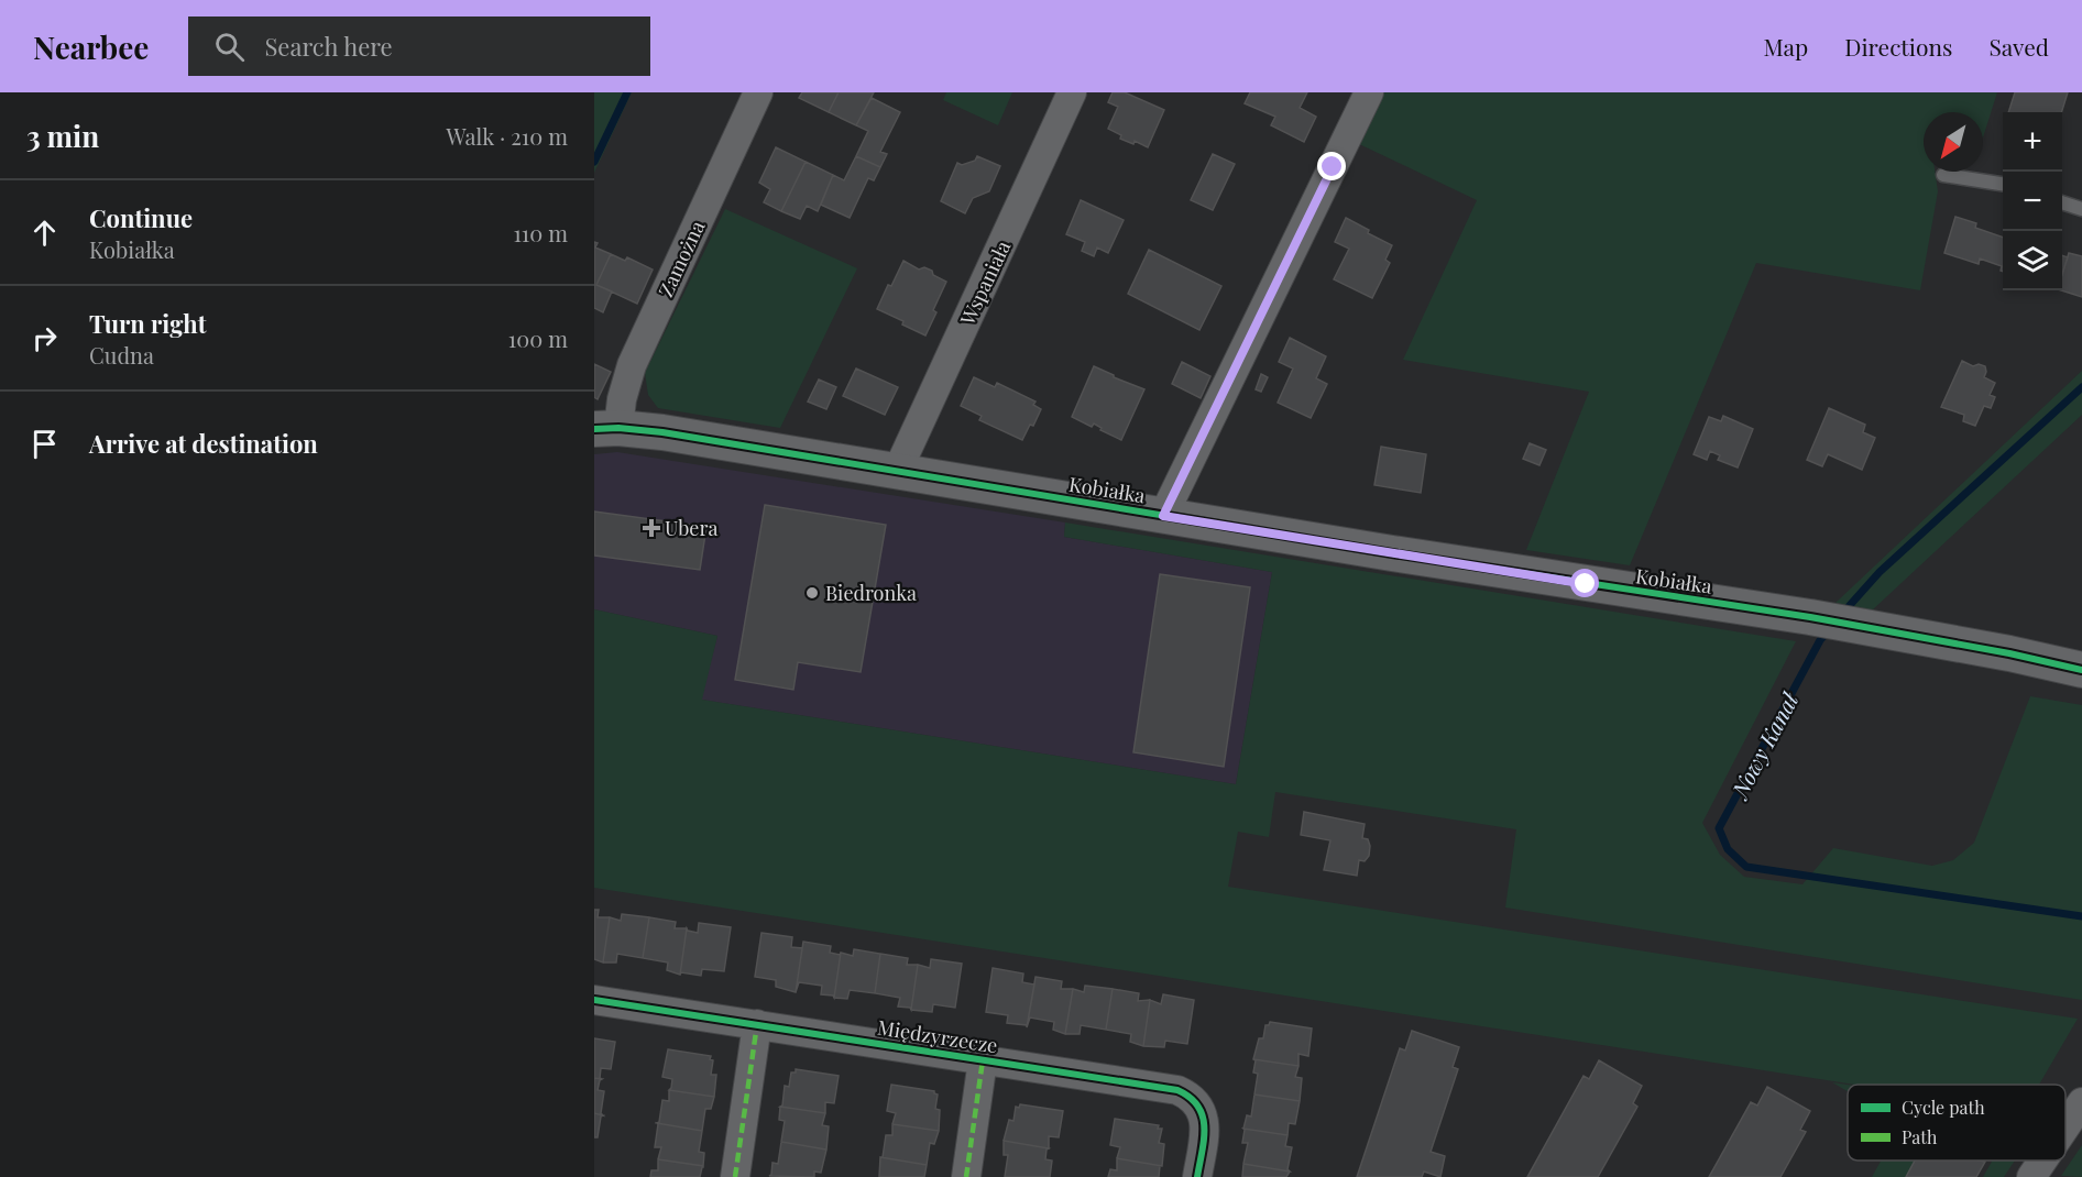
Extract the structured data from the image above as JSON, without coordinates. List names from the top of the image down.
{
  "streets": {
    "street": [
      "Zamożna",
      "Wspaniała",
      "Kobiałka",
      "Międzyrzecze"
    ]
  },
  "crossings": [
    ["Zamożna", "Kobiałka"],
    ["Wspaniała", "Kobiałka"]
  ],
  "water": ["Nowy Kanał"],
  "places": {
    "health": ["Ubera"],
    "other": ["Biedronka"]
  },
  "legend": ["Cycle path", "Path"],
  "north": "bottom left",
  "page": {
    "header": "Nearbee",
    "search": "Search here",
    "nav": ["Map", "Directions", "Saved"],
    "heading": ["3 min", "Walk · 210 m"],
    "map_buttons": ["+", "−"],
    "list": [
      ["Continue", "Kobiałka", "110 m"],
      ["Turn right", "Cudna", "100 m"],
      "Arrive at destination"
    ]
  }
}
